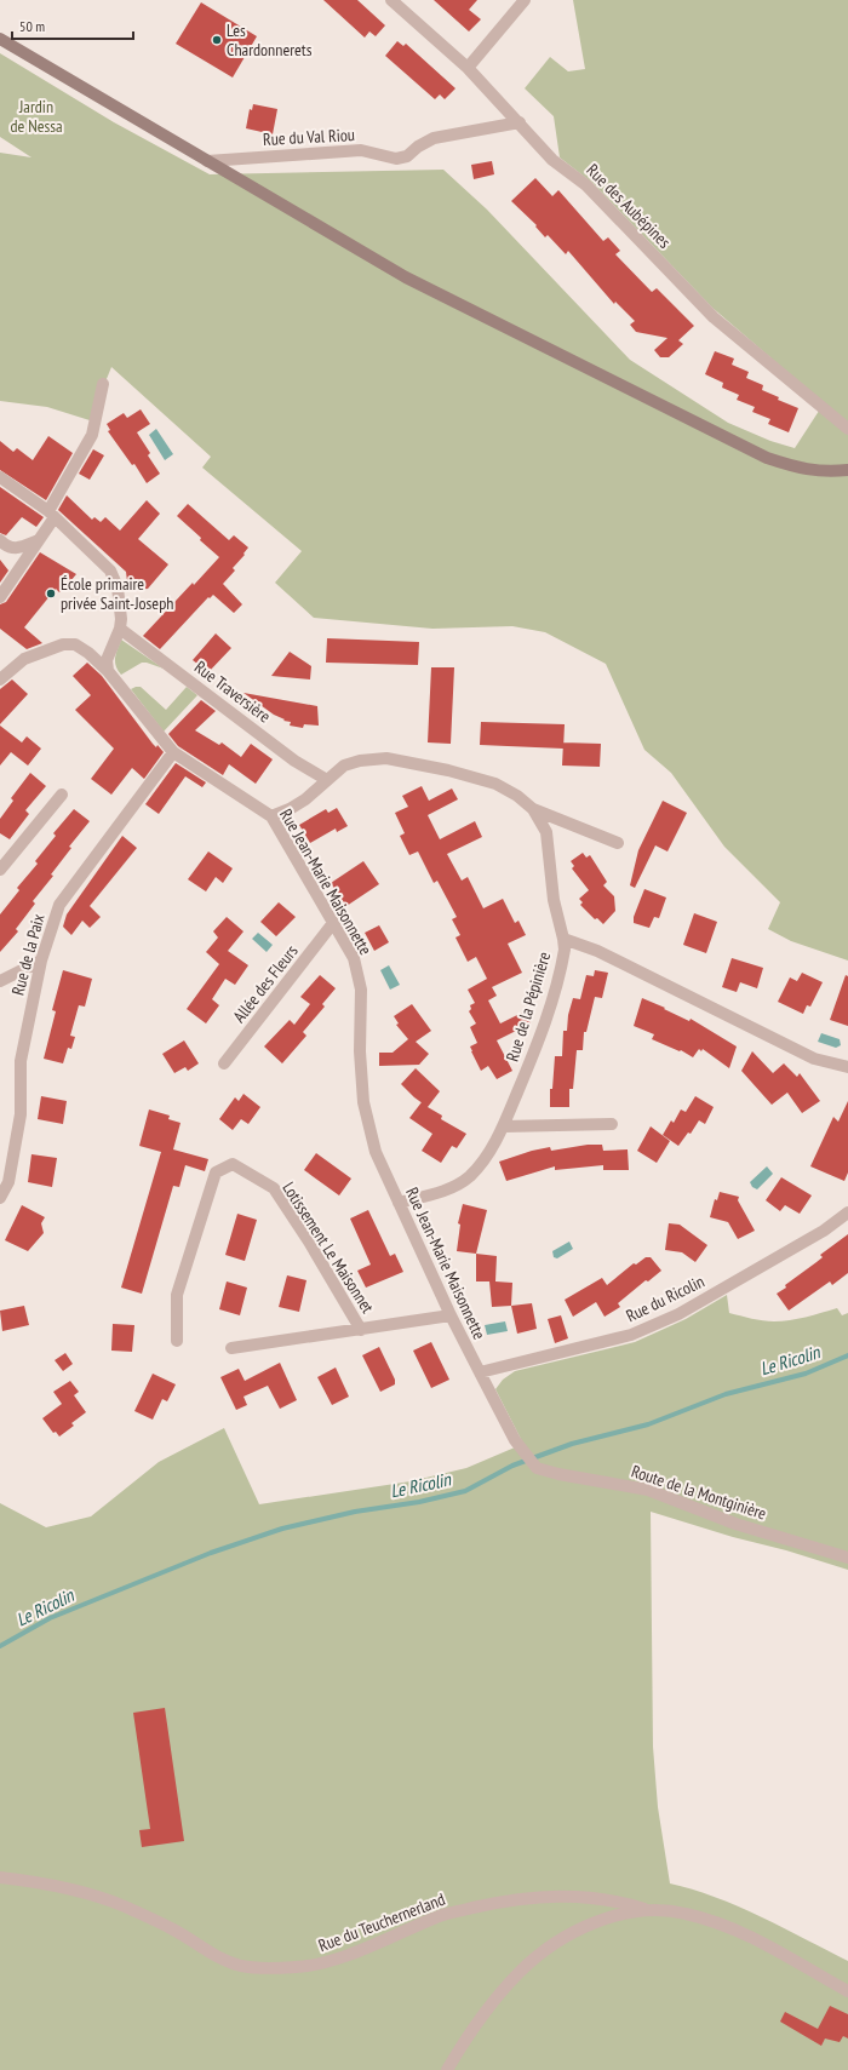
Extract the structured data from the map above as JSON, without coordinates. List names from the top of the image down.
{
  "streets": {
    "street": [
      "Rue du Val Riou",
      "Rue des Aubépines",
      "Rue Traversière",
      "Rue Jean-Marie Maisonnette",
      "Rue de la Paix",
      "Allée des Fleurs",
      "Rue de la Pépinière",
      "Lotissement Le Maisonnet",
      "Rue du Ricolin",
      "Route de la Montginière",
      "Rue du Teuchernerland"
    ]
  },
  "crossings": [
    ["Rue du Val Riou", "Rue des Aubépines"],
    ["Rue Jean-Marie Maisonnette", "Rue de la Paix"],
    ["Rue Jean-Marie Maisonnette", "Allée des Fleurs"],
    ["Rue Jean-Marie Maisonnette", "Rue de la Pépinière"],
    ["Rue Jean-Marie Maisonnette", "Lotissement Le Maisonnet"],
    ["Rue Jean-Marie Maisonnette", "Rue du Ricolin"],
    ["Rue Jean-Marie Maisonnette", "Route de la Montginière"]
  ],
  "water": ["Le Ricolin"],
  "parks": ["Jardin de Nessa"],
  "places": ["Les Chardonnerets", "École primaire privée Saint-Joseph"],
  "scale_bar": "50 m"
}
